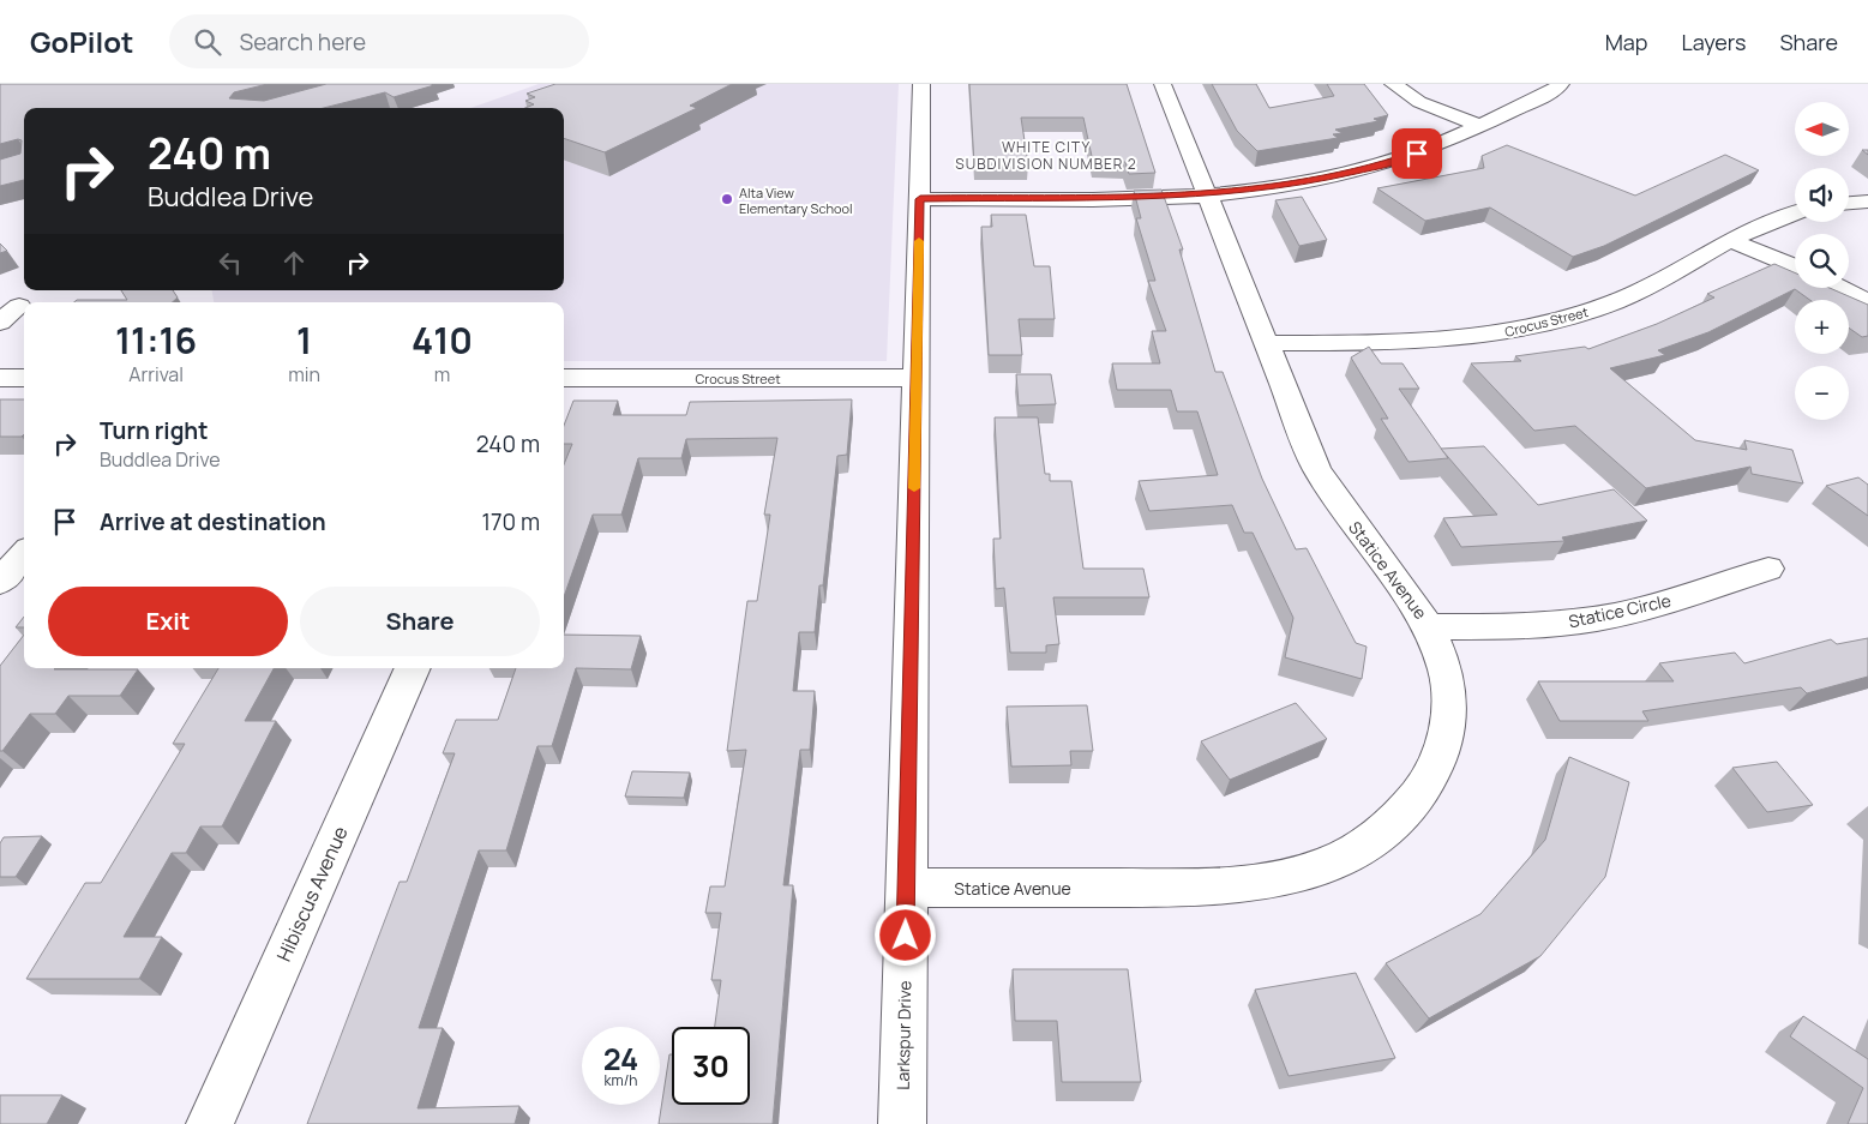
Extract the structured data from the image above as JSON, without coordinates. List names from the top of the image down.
{
  "streets": {
    "street": [
      "Crocus Street",
      "Statice Avenue",
      "Statice Circle",
      "Hibiscus Avenue",
      "Larkspur Drive"
    ]
  },
  "crossings": [
    ["Crocus Street", "Statice Avenue"],
    ["Crocus Street", "Larkspur Drive"],
    ["Statice Avenue", "Statice Circle"],
    ["Statice Avenue", "Larkspur Drive"]
  ],
  "districts": ["WHITE CITY SUBDIVISION NUMBER 2"],
  "places": ["Alta View Elementary School"],
  "north": "left",
  "page": {
    "header": "GoPilot",
    "search": "Search here",
    "nav": ["Map", "Layers", "Share"],
    "map_buttons": ["+", "−"],
    "turn": ["240 m", "Buddlea Drive"],
    "eta": [
      "11:16",
      "Arrival",
      "1",
      "min",
      "410",
      "m"
    ],
    "list": [
      {
        "name": "Turn right",
        "note": "Buddlea Drive",
        "value": "240 m"
      },
      {
        "name": "Arrive at destination",
        "value": "170 m"
      }
    ],
    "buttons": ["Exit", "Share"],
    "speed": "24 km/h",
    "limit": "30"
  }
}
